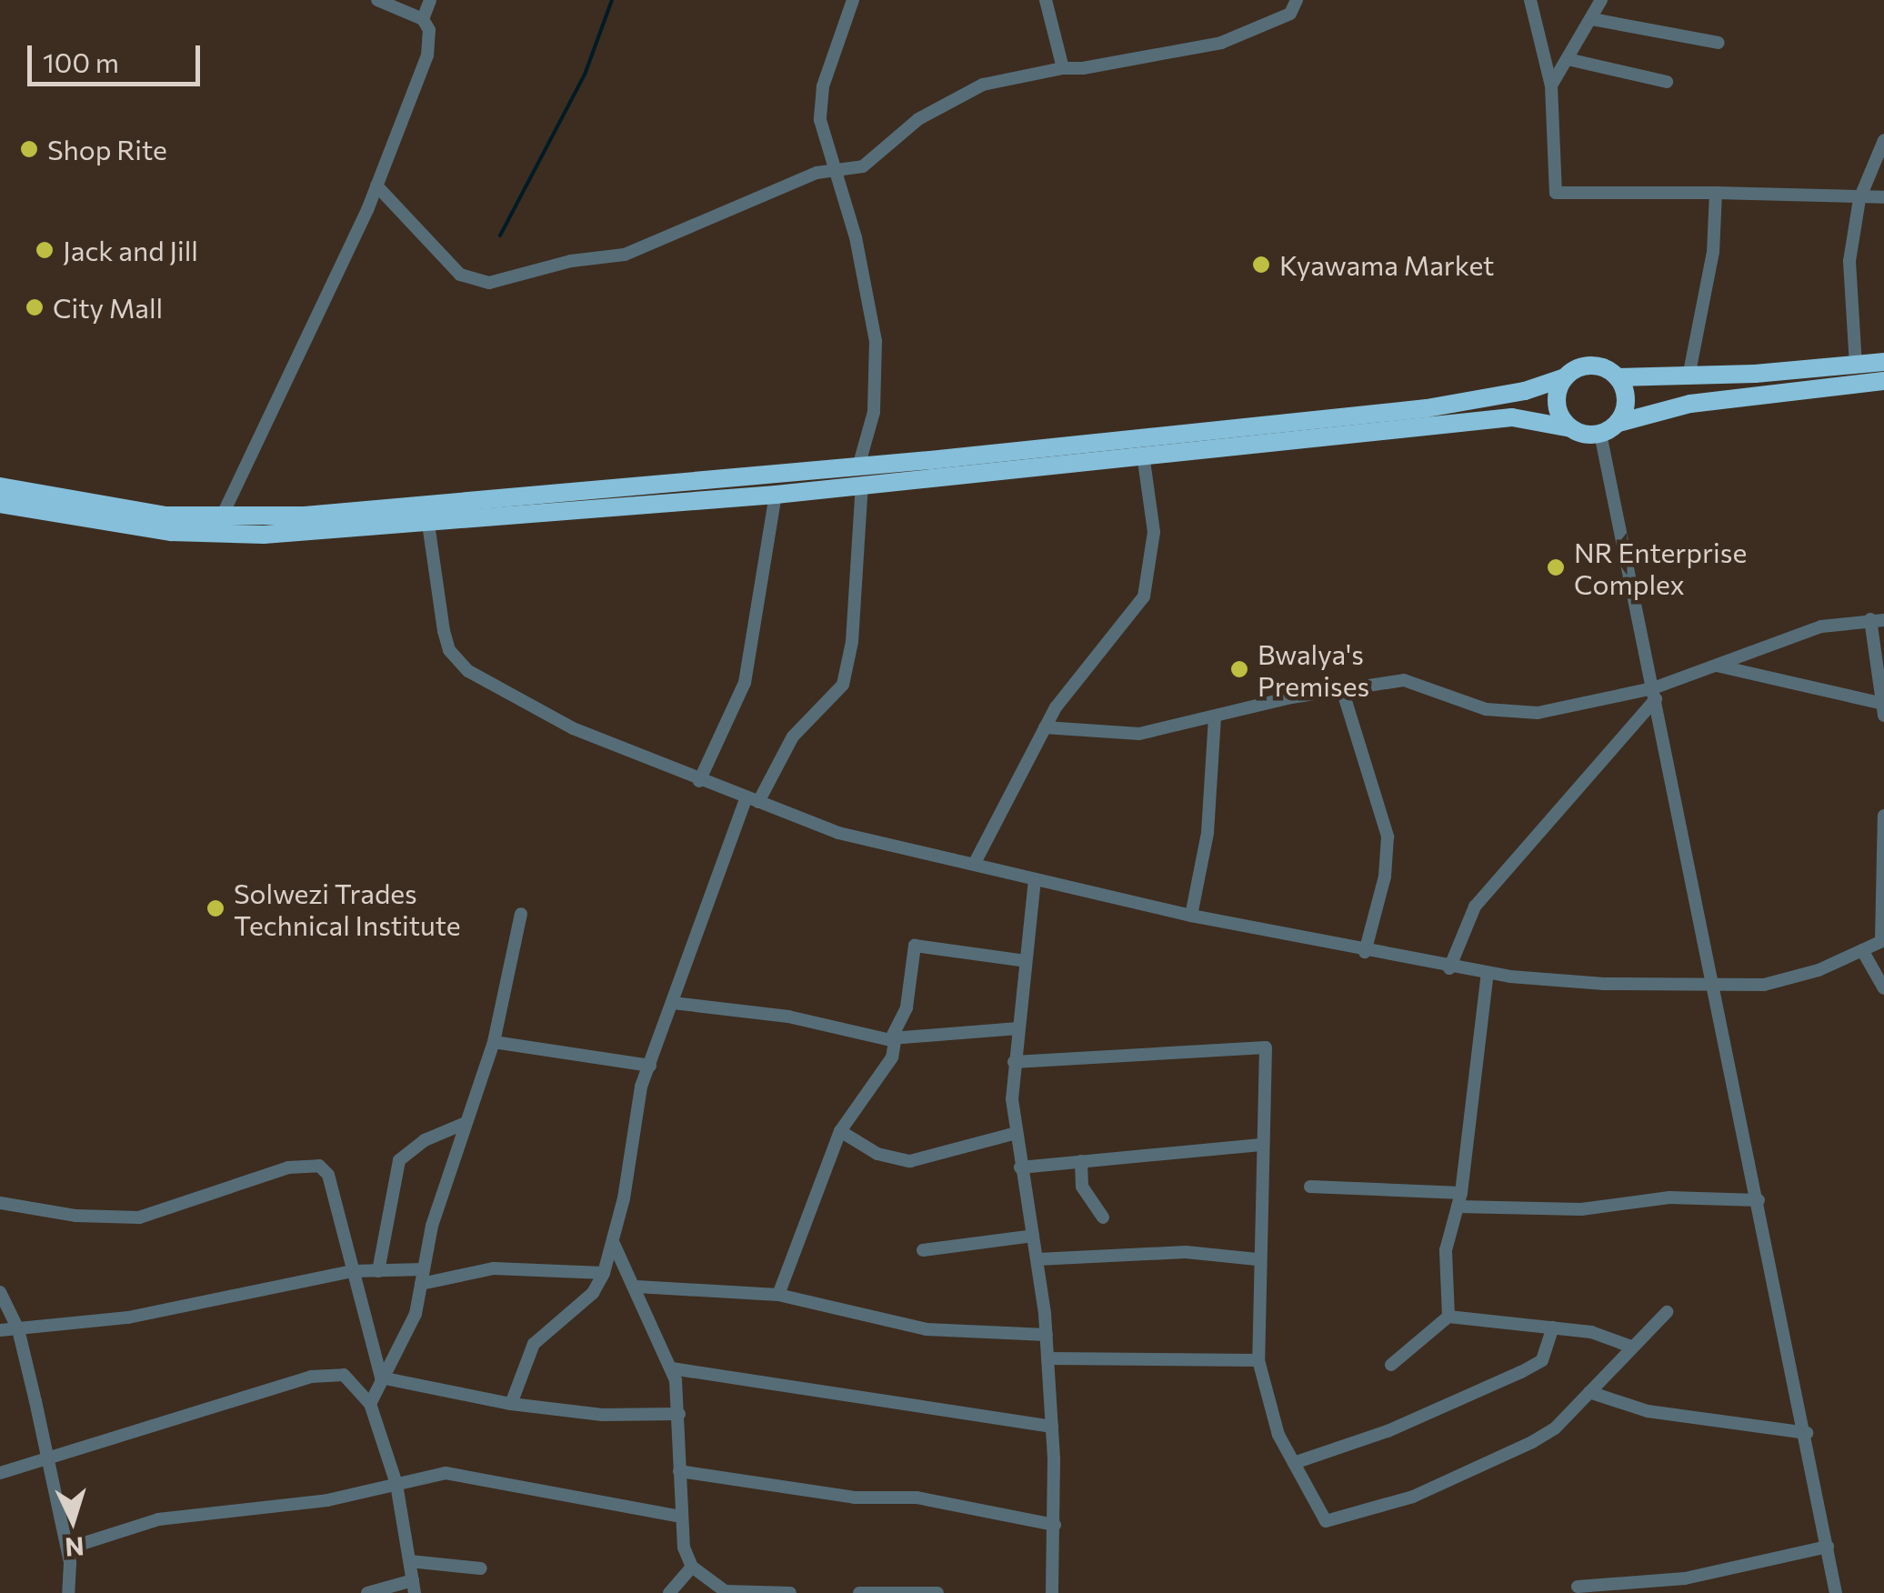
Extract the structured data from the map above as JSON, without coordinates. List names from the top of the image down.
{
  "places": [
    "Shop Rite",
    "Jack and Jill",
    "Kyawama Market",
    "City Mall",
    "NR Enterprise Complex",
    "Bwalya's Premises",
    "Solwezi Trades Technical Institute"
  ],
  "scale_bar": "100 m",
  "north": "bottom"
}
